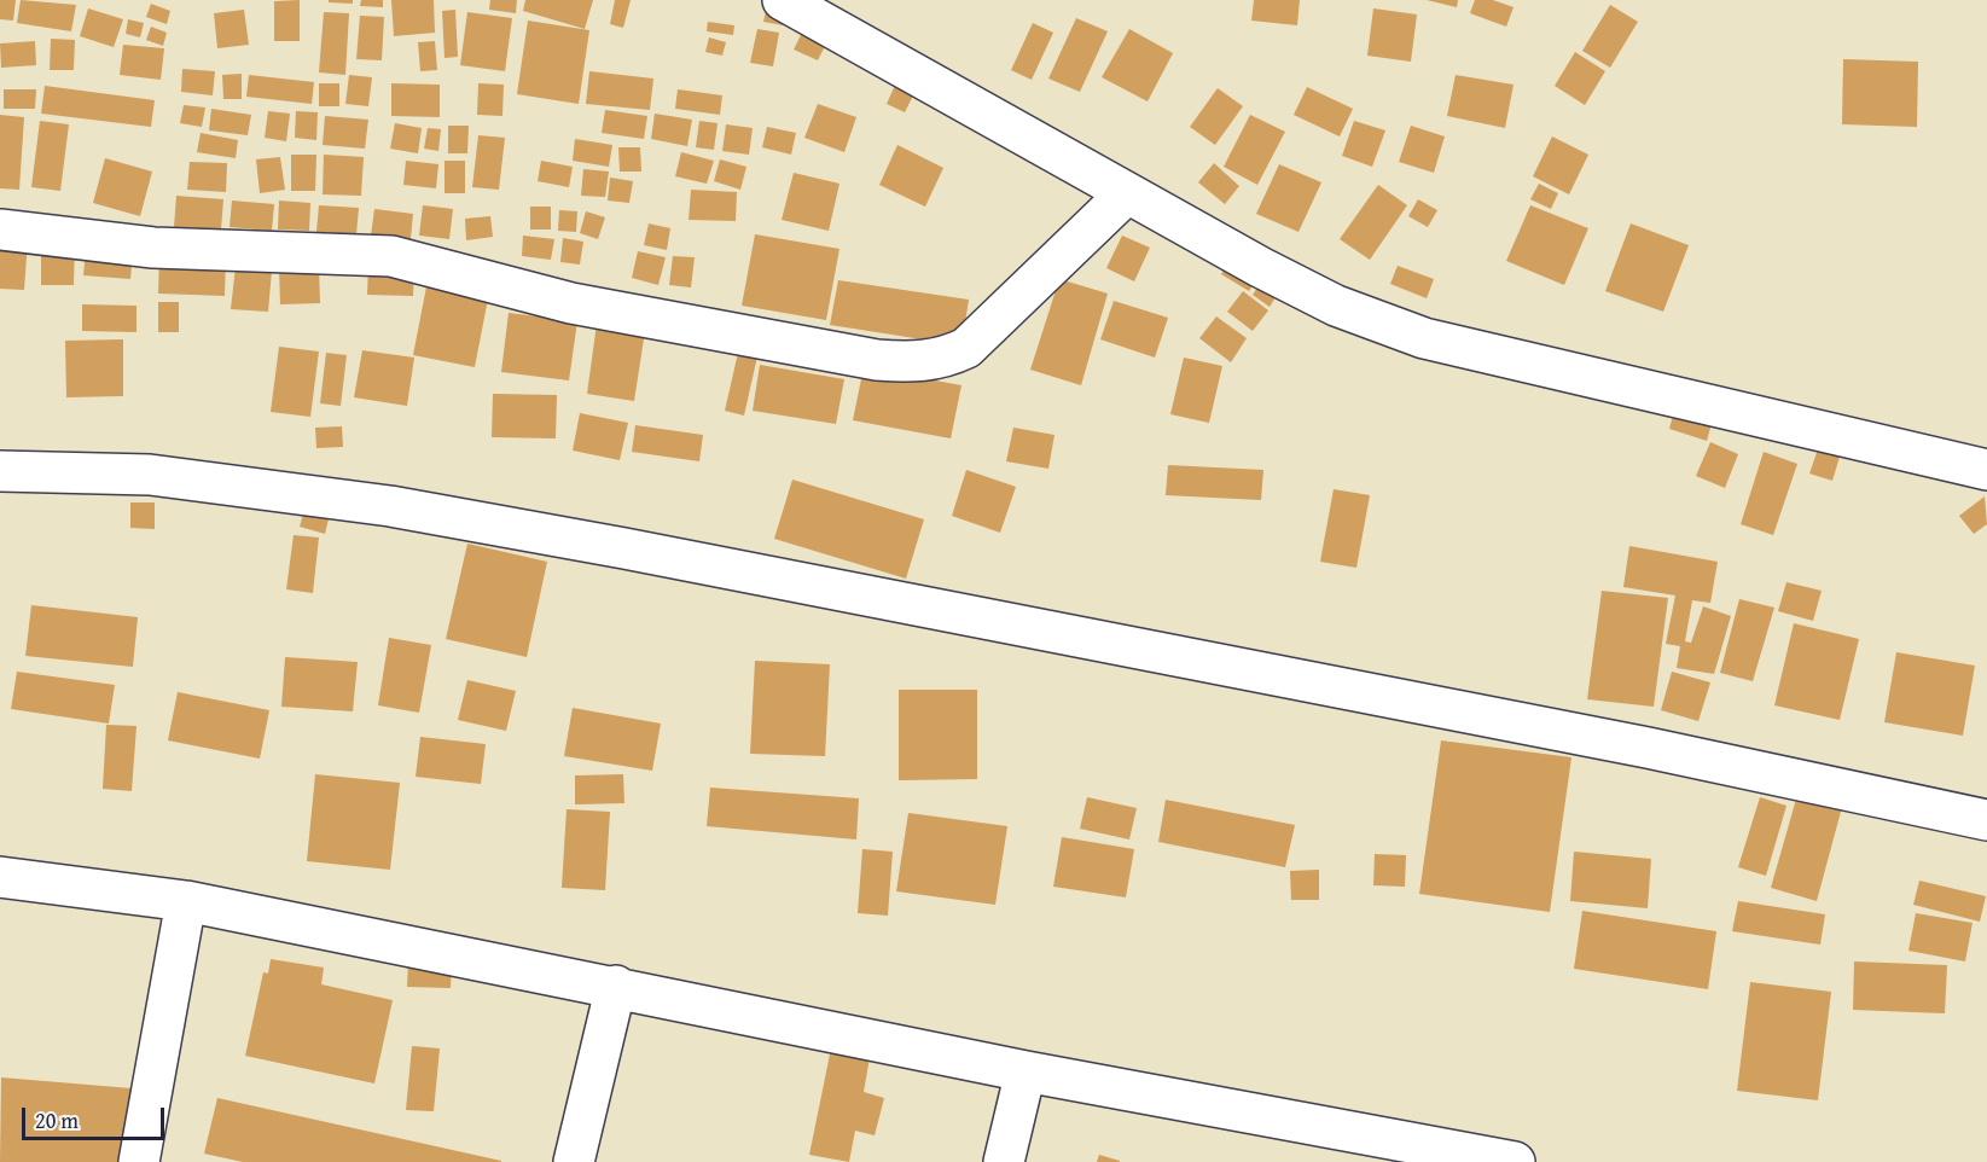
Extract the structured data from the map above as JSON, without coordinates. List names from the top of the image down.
{
  "scale_bar": "20 m"
}
